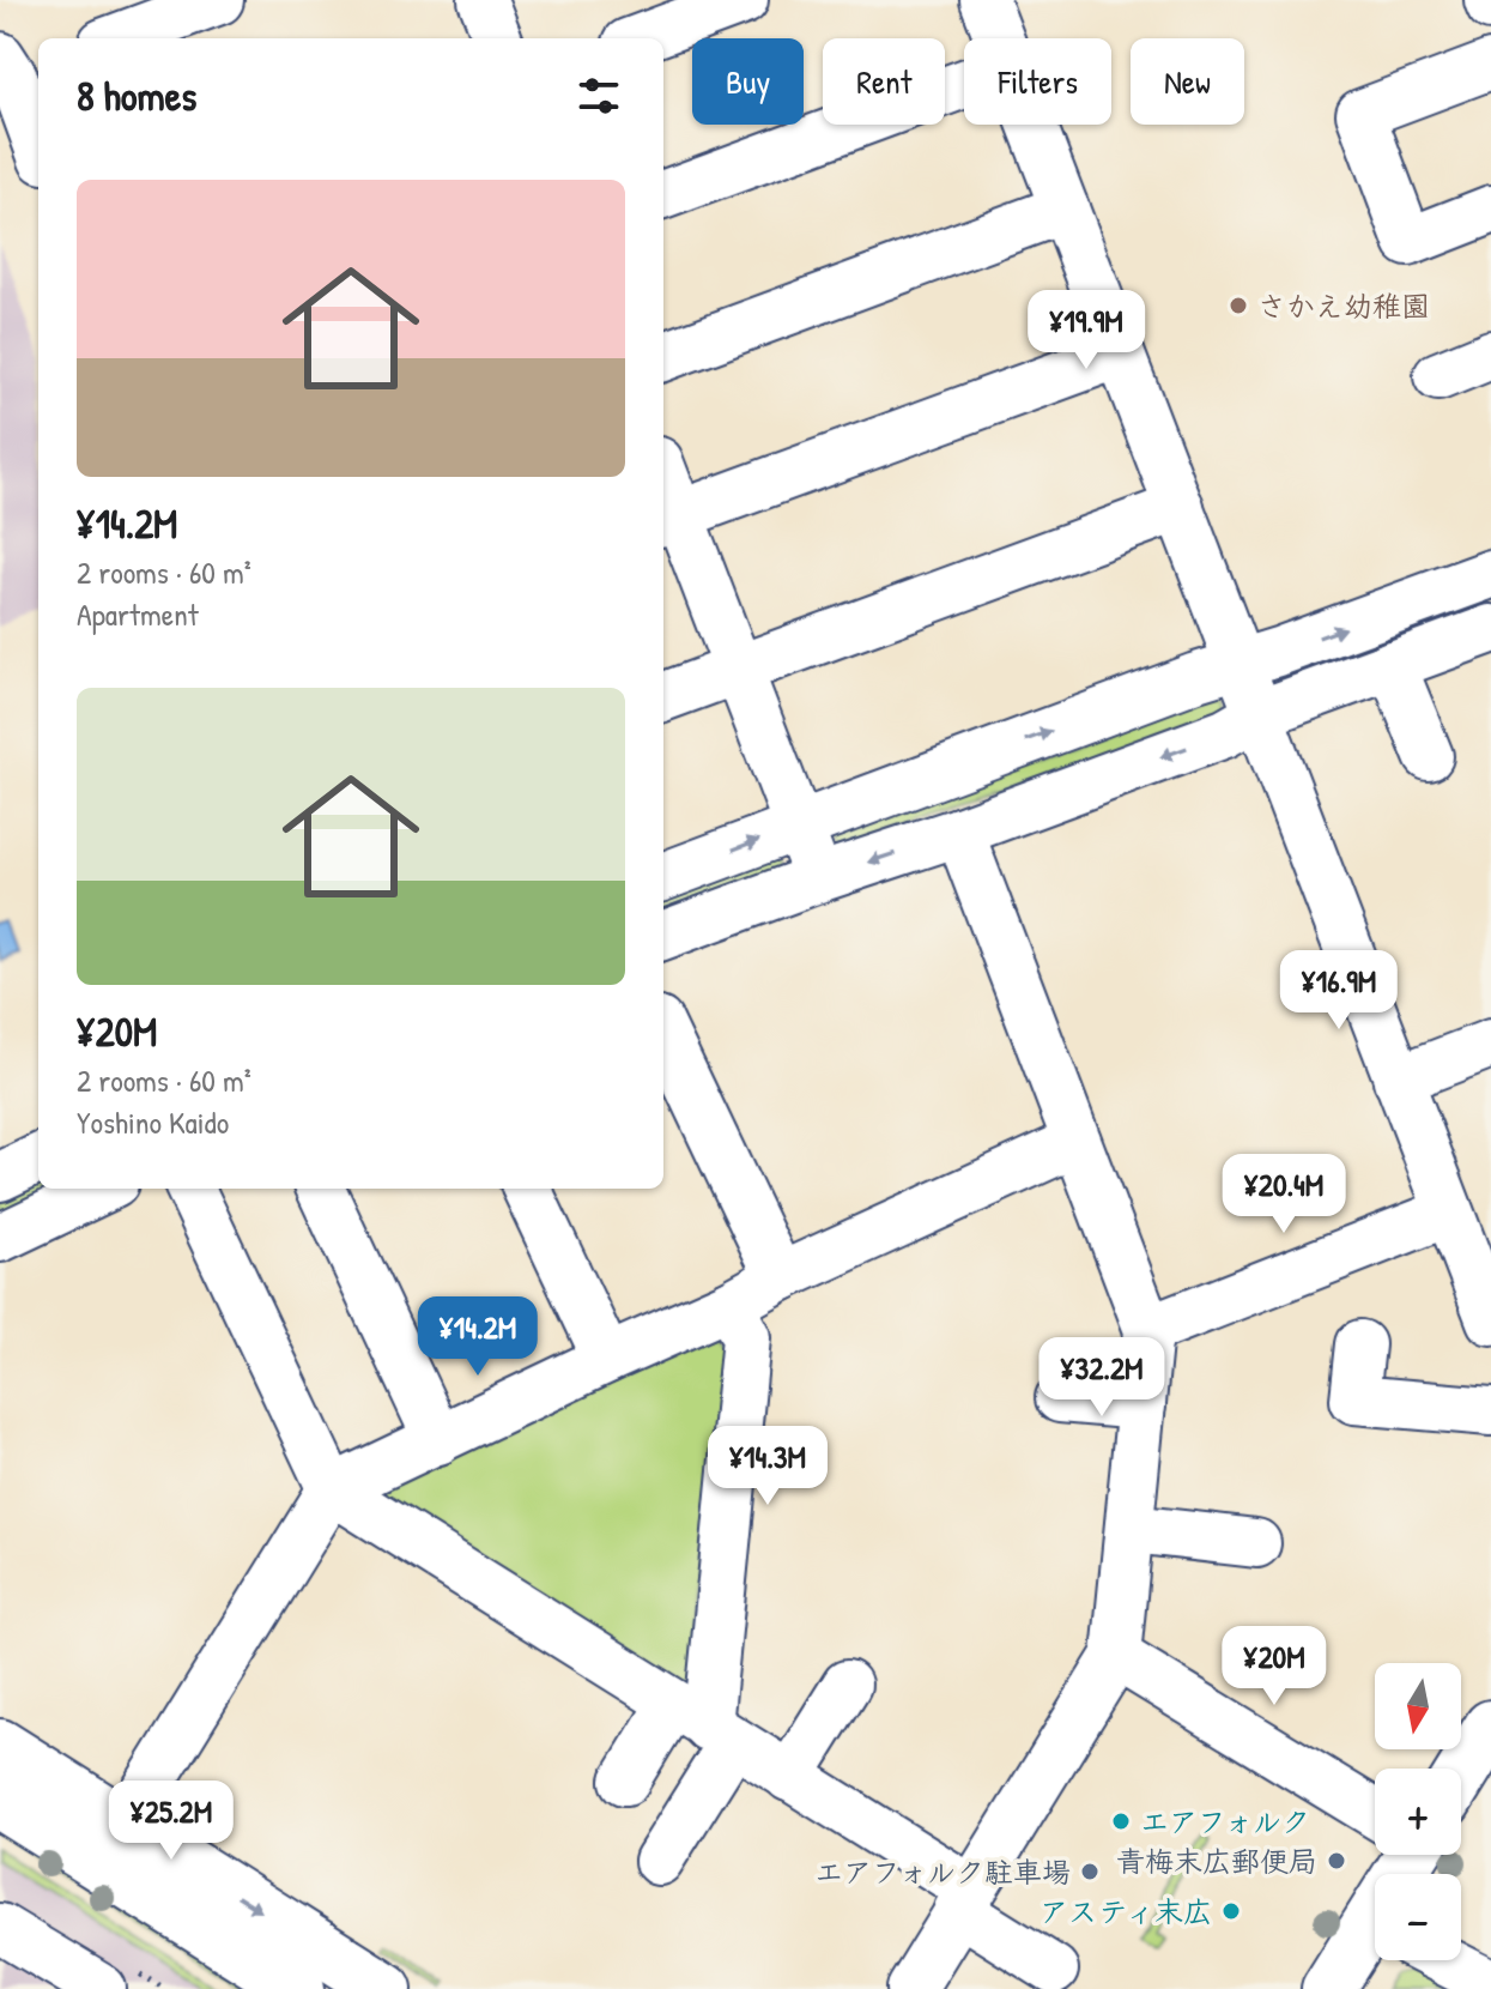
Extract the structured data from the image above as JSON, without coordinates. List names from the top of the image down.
{
  "places": [
    "さかえ幼稚園",
    "エアフォルク",
    "青梅末広郵便局",
    "エアフォルク駐車場",
    "アスティ末広"
  ],
  "north": "bottom",
  "page": {
    "chip": [
      "Buy",
      "Rent",
      "Filters",
      "New"
    ],
    "heading": "8 homes",
    "list": [
      {
        "name": "¥14.2M",
        "note": "2 rooms · 60 m² · Apartment"
      },
      {
        "name": "¥20M",
        "note": "2 rooms · 60 m² · Yoshino Kaido"
      }
    ],
    "price": [
      "¥19.9M",
      "¥16.9M",
      "¥20.4M",
      "¥14.2M",
      "¥32.2M",
      "¥14.3M",
      "¥20M",
      "¥25.2M"
    ],
    "map_buttons": ["+", "−"]
  }
}
